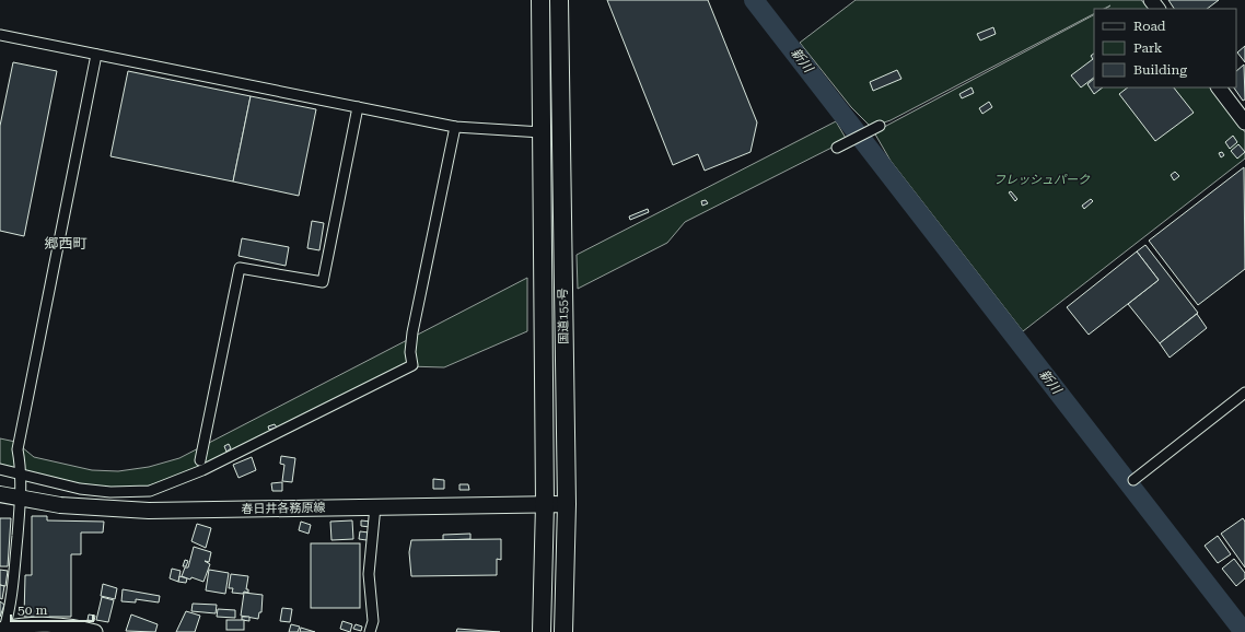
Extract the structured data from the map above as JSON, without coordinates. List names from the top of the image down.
{
  "streets": {
    "highway": ["国道155号"],
    "main road": ["春日井各務原線"]
  },
  "crossings": [
    ["国道155号", "春日井各務原線"]
  ],
  "districts": ["郷西町"],
  "water": ["新川"],
  "parks": ["フレッシュパーク"],
  "legend": ["Road", "Park", "Building"],
  "scale_bar": "50 m"
}
